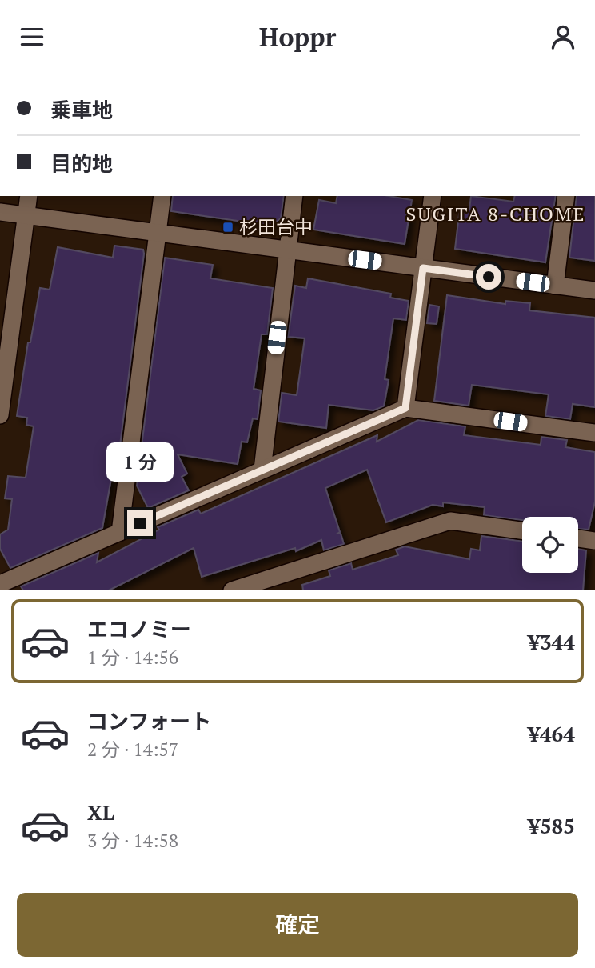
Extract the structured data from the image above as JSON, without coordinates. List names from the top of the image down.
{
  "districts": ["SUGITA 8-CHOME"],
  "places": {
    "transit": ["杉田台中"]
  },
  "page": {
    "header": "Hoppr",
    "banner": ["乗車地", "目的地"],
    "bubble": "1 分",
    "list": [
      {
        "name": "エコノミー",
        "note": "1 分 · 14:56",
        "value": "¥344"
      },
      {
        "name": "コンフォート",
        "note": "2 分 · 14:57",
        "value": "¥464"
      },
      {
        "name": "XL",
        "note": "3 分 · 14:58",
        "value": "¥585"
      }
    ],
    "buttons": "確定"
  }
}
